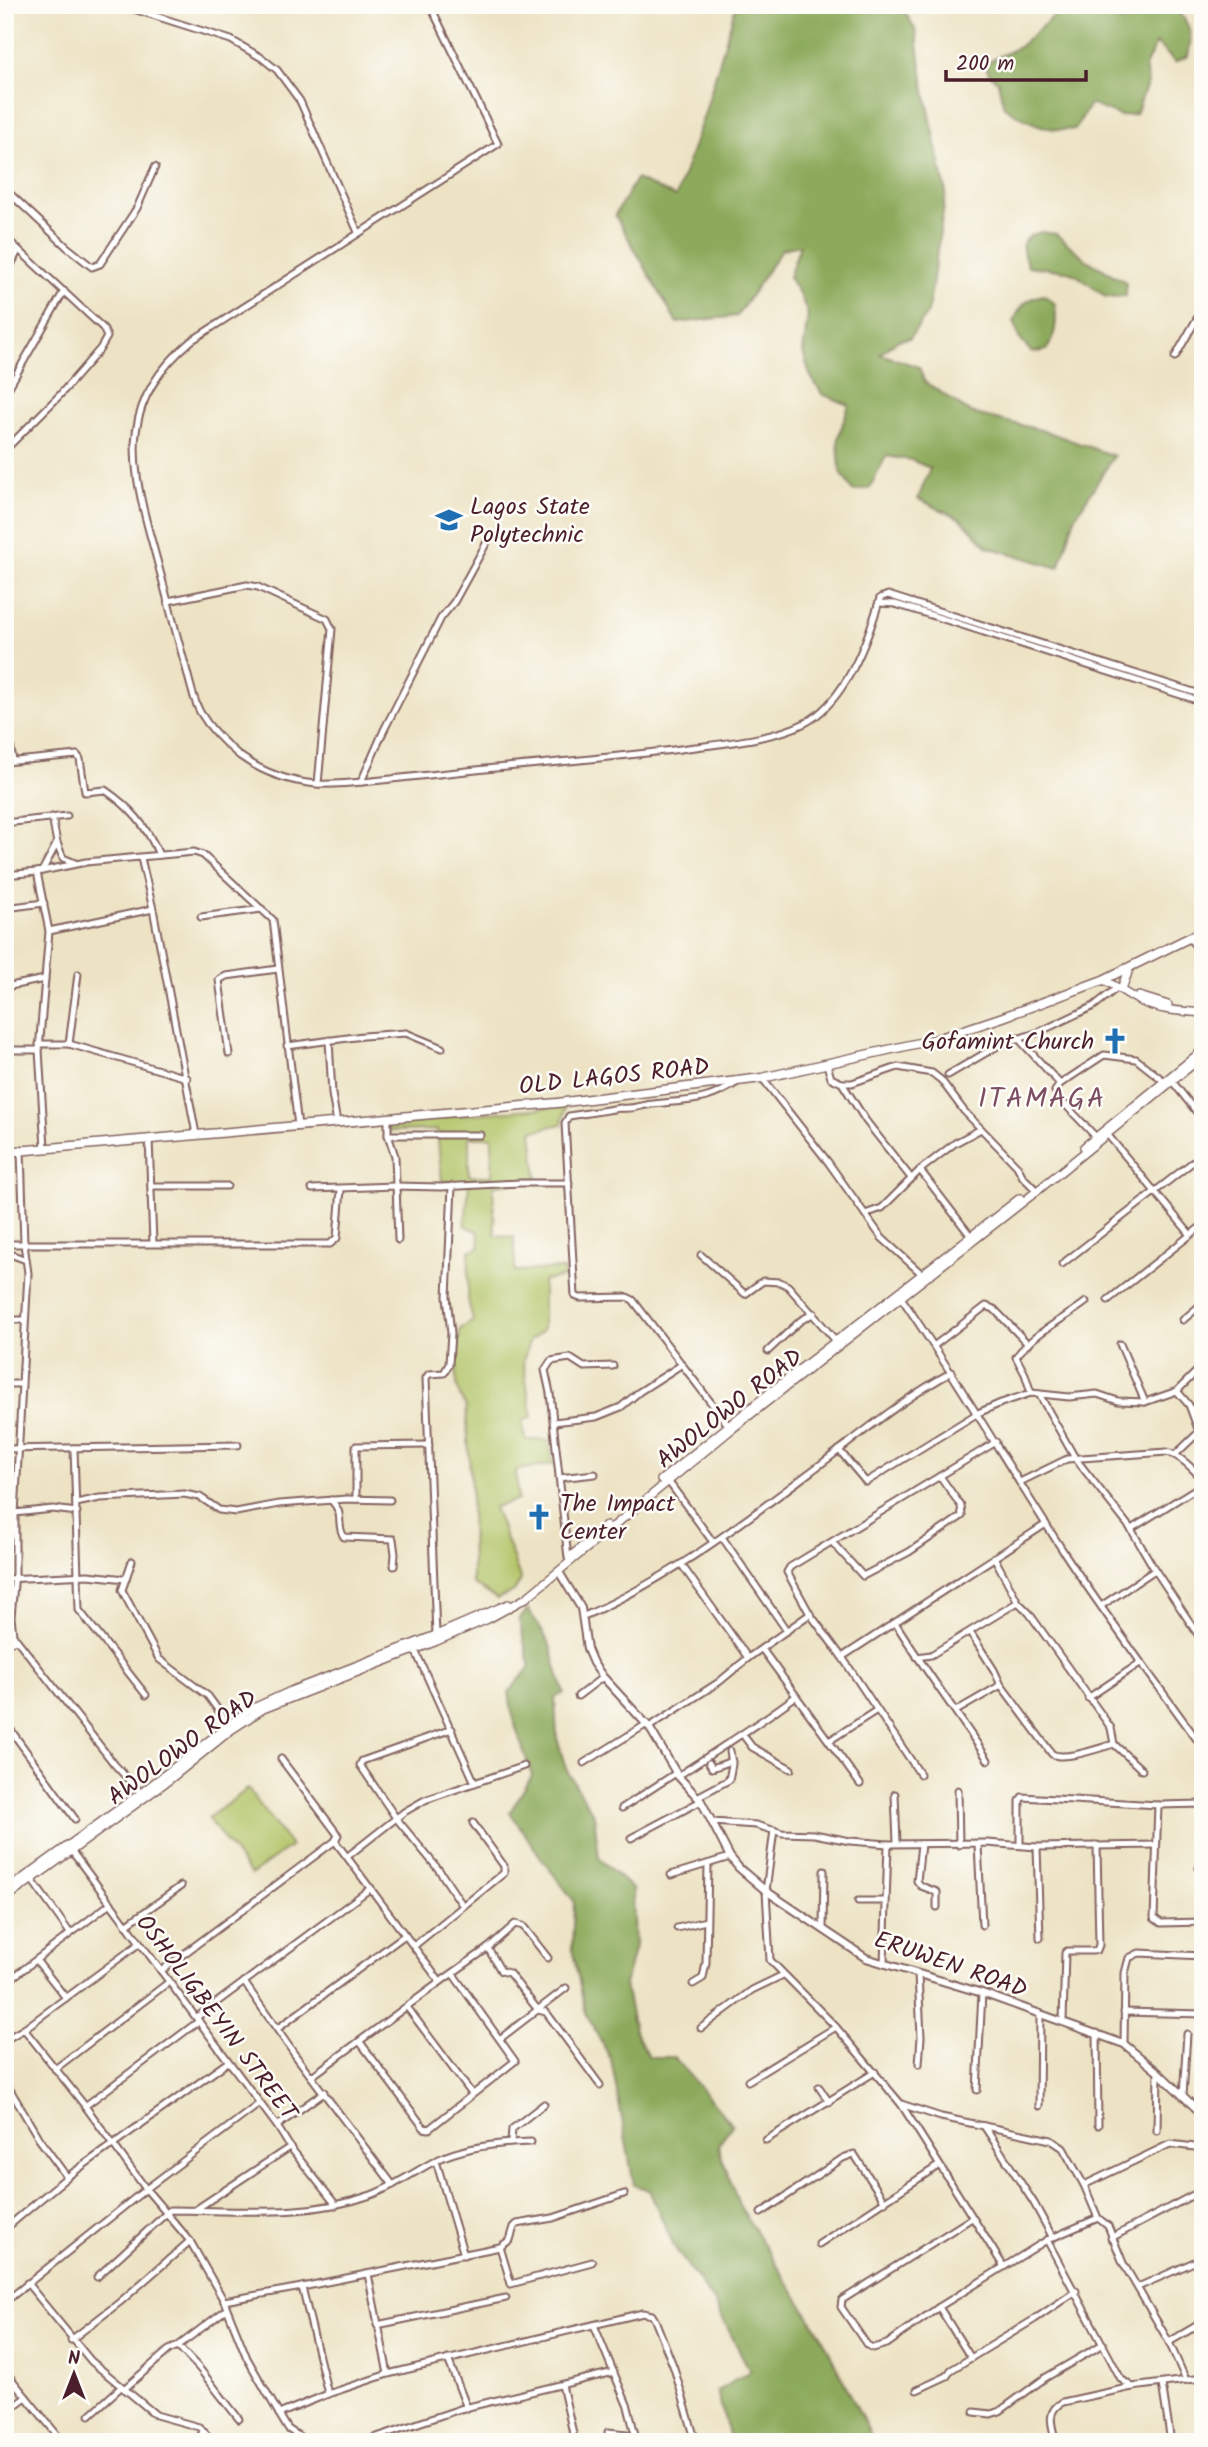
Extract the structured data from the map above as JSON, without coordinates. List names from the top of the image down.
{
  "streets": {
    "main road": ["OLD LAGOS ROAD", "AWOLOWO ROAD"],
    "street": ["ERUWEN ROAD", "OSHOLIGBEYIN STREET"]
  },
  "crossings": [
    ["AWOLOWO ROAD", "ERUWEN ROAD"],
    ["AWOLOWO ROAD", "OSHOLIGBEYIN STREET"]
  ],
  "districts": ["ITAMAGA"],
  "places": {
    "school or university": ["Lagos State Polytechnic"],
    "church": ["Gofamint Church", "The Impact Center"]
  },
  "scale_bar": "200 m",
  "north": "top"
}
